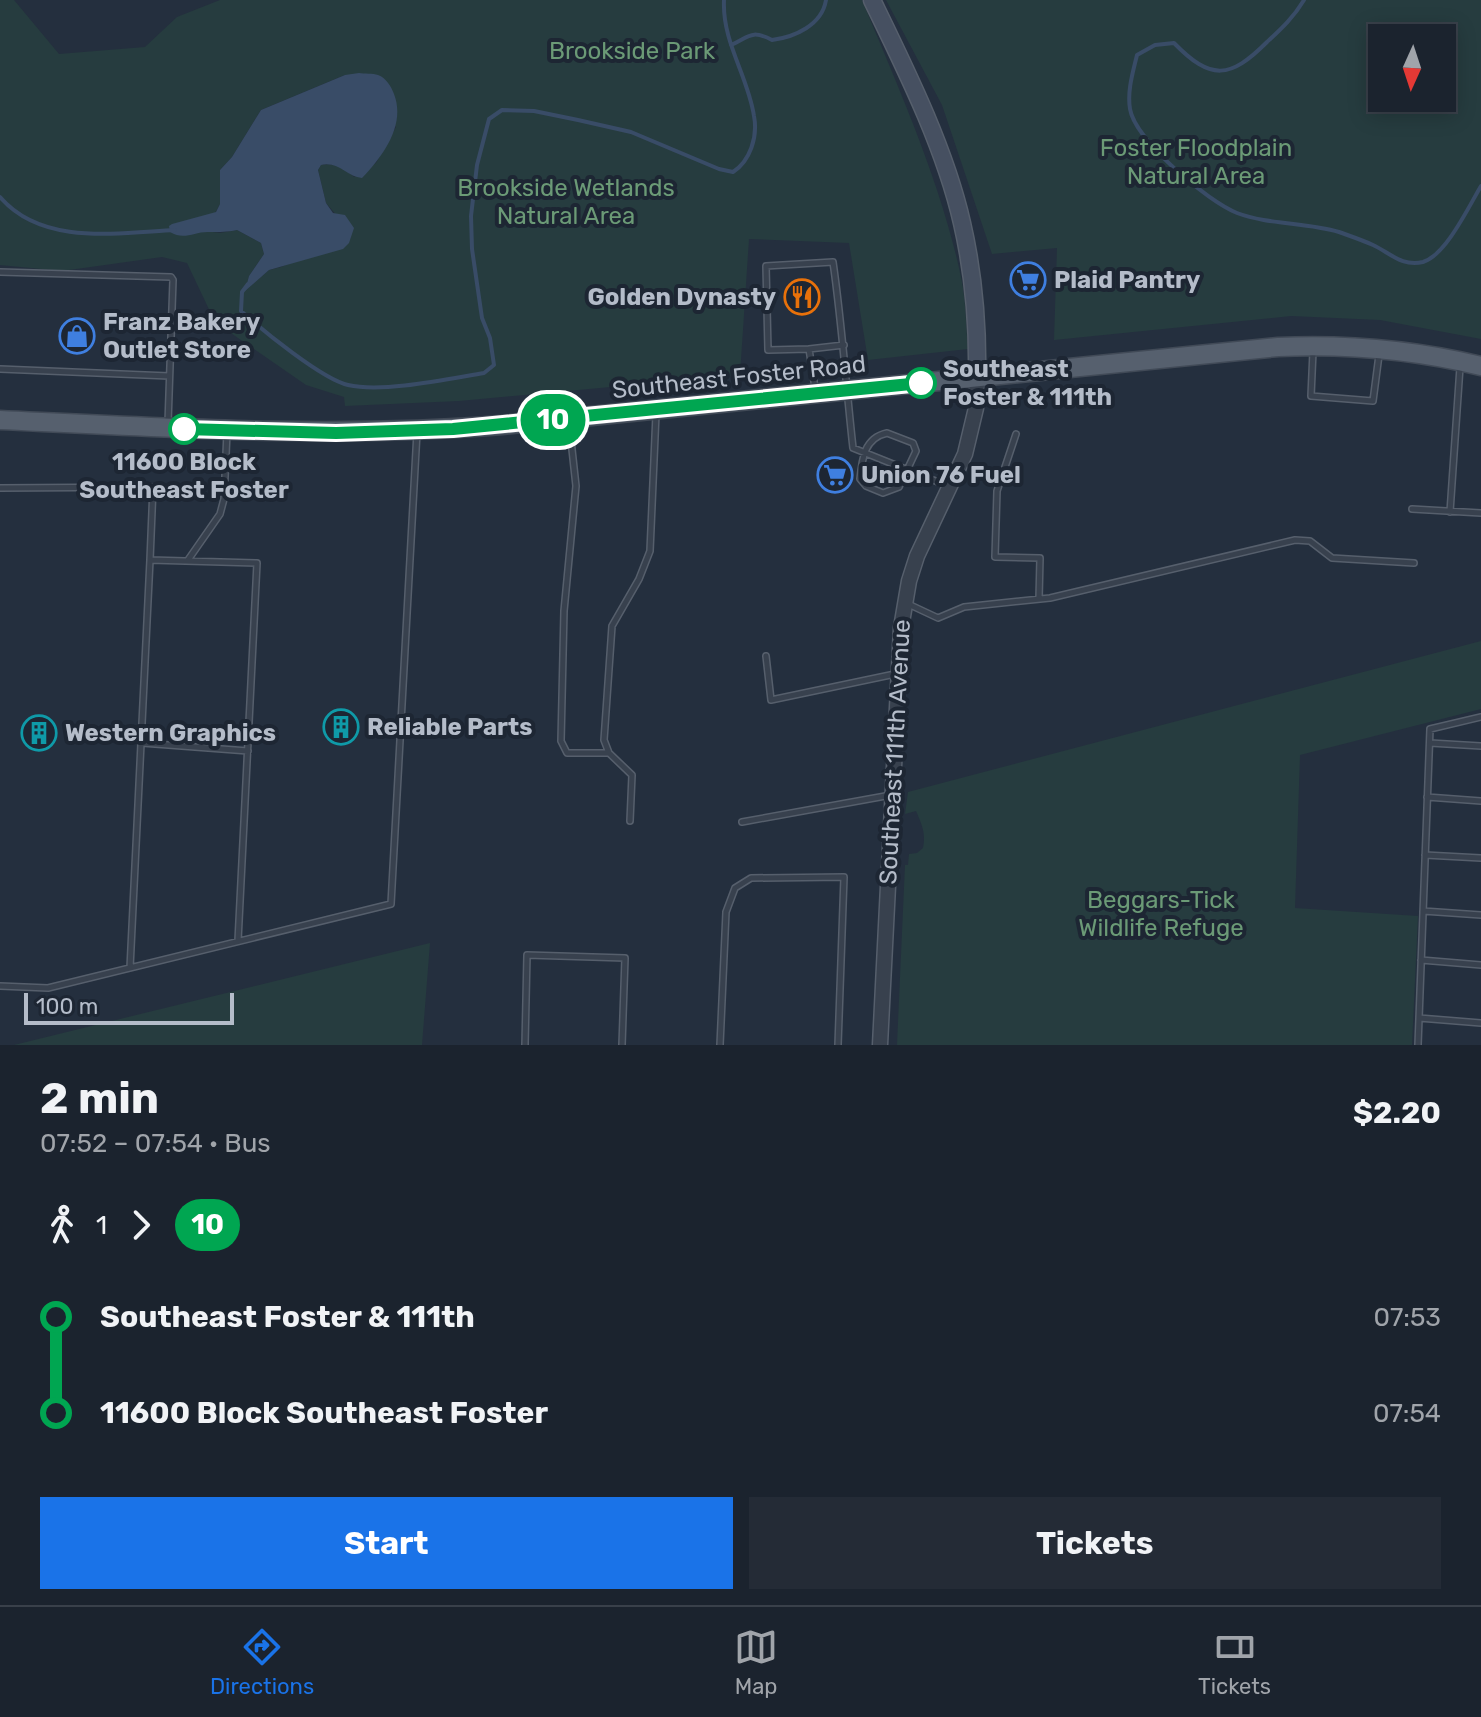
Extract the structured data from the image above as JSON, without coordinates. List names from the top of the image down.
{
  "streets": {
    "main road": ["Southeast Foster Road"],
    "street": ["Southeast 111th Avenue"]
  },
  "crossings": [
    ["Southeast Foster Road", "Southeast 111th Avenue"]
  ],
  "parks": [
    "Brookside Park",
    "Foster Floodplain Natural Area",
    "Brookside Wetlands Natural Area",
    "Beggars-Tick Wildlife Refuge"
  ],
  "places": {
    "supermarket": ["Plaid Pantry", "Union 76 Fuel"],
    "restaurant": ["Golden Dynasty"],
    "shop": ["Franz Bakery Outlet Store"],
    "other": ["Southeast Foster & 111th", "11600 Block Southeast Foster"],
    "building": ["Reliable Parts", "Western Graphics"]
  },
  "lines": ["bus line 10"],
  "scale_bar": "100 m",
  "north": "bottom",
  "page": {
    "on_map": "10",
    "scale": "100 m",
    "heading": ["2 min", "07:52 – 07:54 · Bus", "$2.20"],
    "legs": ["1", "10"],
    "list": [
      {
        "name": "Southeast Foster & 111th",
        "value": "07:53"
      },
      {
        "name": "11600 Block Southeast Foster",
        "value": "07:54"
      }
    ],
    "buttons": ["Start", "Tickets"],
    "tabs": ["Directions", "Map", "Tickets"]
  }
}
